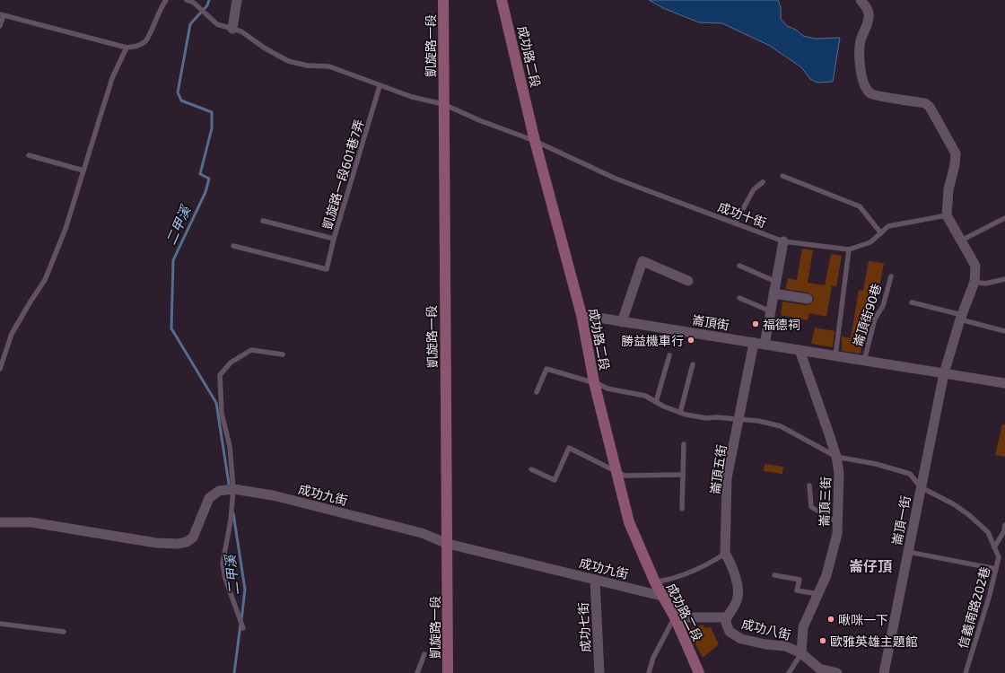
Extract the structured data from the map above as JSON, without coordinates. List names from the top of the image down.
{
  "streets": {
    "street": [
      "凱旋路一段",
      "成功路二段",
      "崙頂街",
      "崙頂五街",
      "成功九街",
      "崙頂三街",
      "崙頂一街",
      "成功七街",
      "成功八街"
    ],
    "lane": [
      "凱旋路一段601巷7弄",
      "成功十街",
      "崙頂街90巷",
      "信義南路202巷"
    ]
  },
  "crossings": [
    ["凱旋路一段", "成功十街"],
    ["凱旋路一段", "成功九街"],
    ["成功路二段", "成功十街"],
    ["成功路二段", "崙頂街"],
    ["成功路二段", "成功九街"],
    ["成功路二段", "成功八街"],
    ["凱旋路一段601巷7弄", "成功十街"],
    ["崙頂街90巷", "崙頂街"],
    ["崙頂街", "崙頂五街"],
    ["崙頂街", "崙頂三街"],
    ["崙頂街", "崙頂一街"],
    ["崙頂五街", "成功八街"],
    ["成功九街", "成功七街"],
    ["崙頂三街", "成功八街"],
    ["崙頂一街", "信義南路202巷"]
  ],
  "districts": ["崙仔頂"],
  "water": ["二甲溪"],
  "places": [
    "福德祠",
    "勝益機車行",
    "啾咪一下",
    "歐雅英雄主題館"
  ]
}
